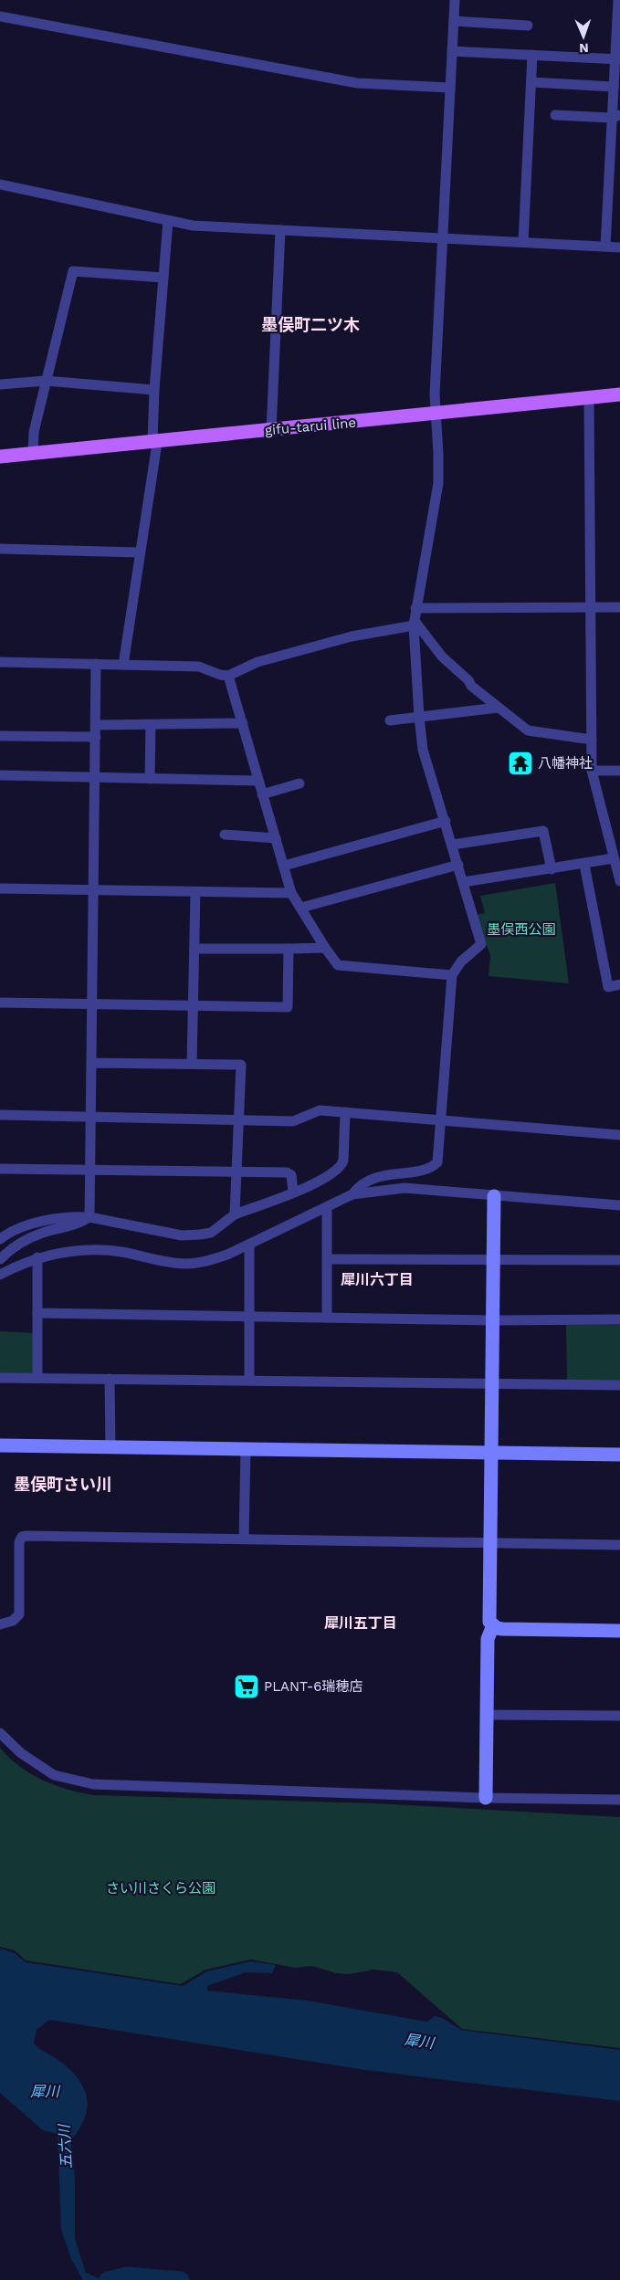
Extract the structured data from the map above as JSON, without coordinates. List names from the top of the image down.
{
  "streets": {
    "main road": ["gifu-tarui line"]
  },
  "districts": [
    "墨俣町二ツ木",
    "犀川六丁目",
    "墨俣町さい川",
    "犀川五丁目"
  ],
  "water": ["犀川", "五六川"],
  "parks": ["墨俣西公園", "さい川さくら公園"],
  "places": {
    "temple": ["八幡神社"],
    "supermarket": ["PLANT-6瑞穂店"]
  },
  "north": "bottom"
}
